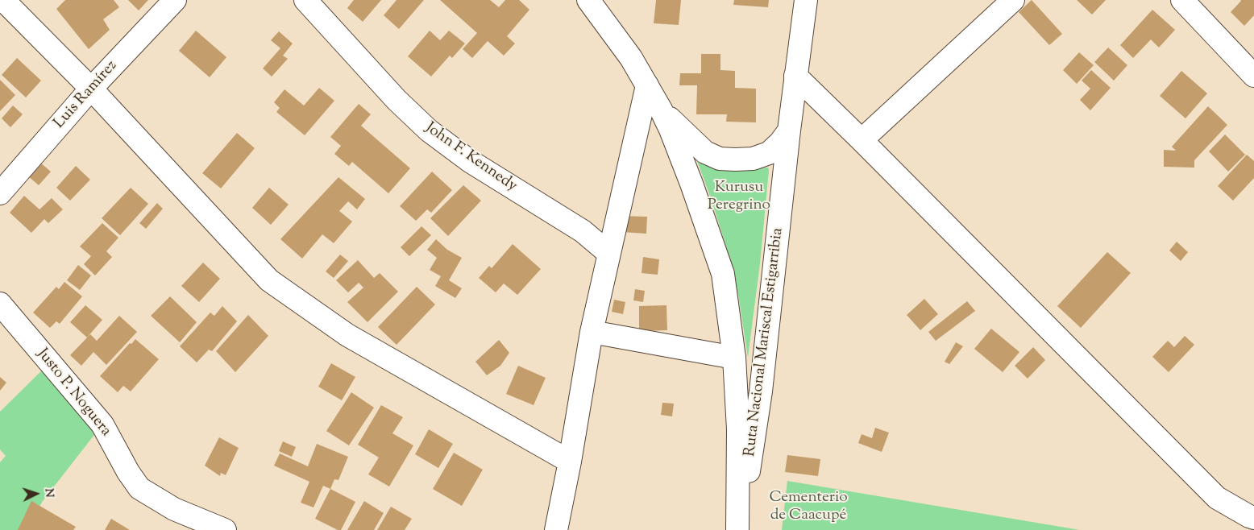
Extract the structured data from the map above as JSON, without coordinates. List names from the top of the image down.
{
  "streets": {
    "street": [
      "Luis Ramírez",
      "John F. Kennedy",
      "Ruta Nacional Mariscal Estigarribia",
      "Justo P. Noguera"
    ]
  },
  "parks": ["Kurusu Peregrino", "Cementerio de Caacupé"],
  "north": "right"
}
